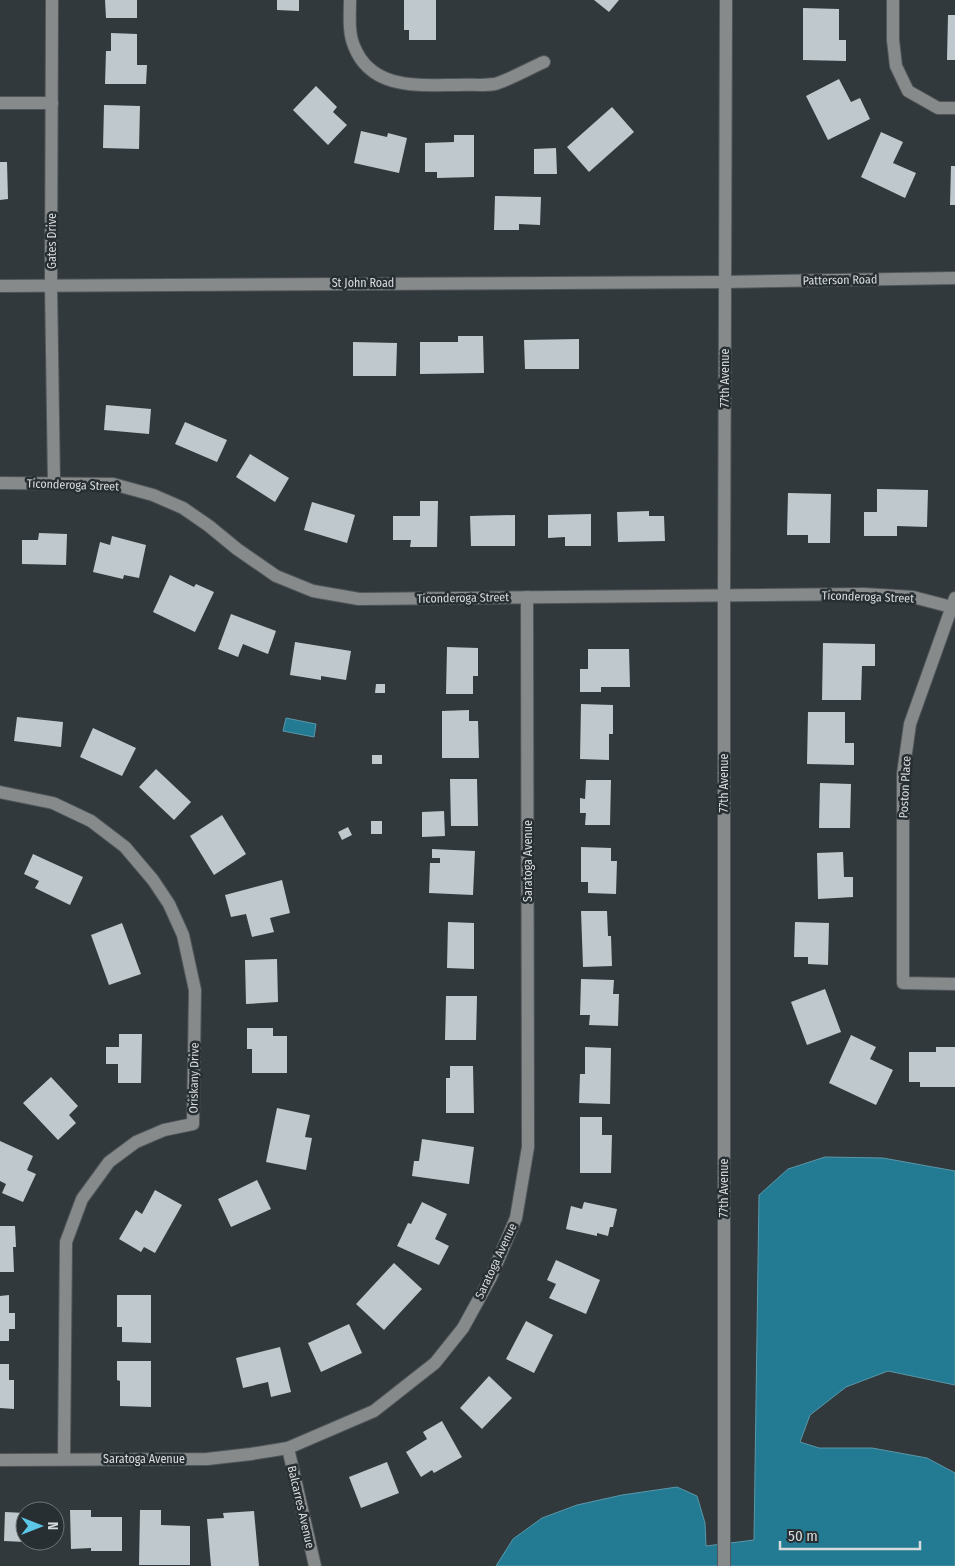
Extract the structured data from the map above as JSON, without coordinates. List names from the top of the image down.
{
  "streets": {
    "street": [
      "Gates Drive",
      "Patterson Road",
      "St John Road",
      "77th Avenue",
      "Ticonderoga Street",
      "Poston Place",
      "Saratoga Avenue",
      "Oriskany Drive",
      "Balcarres Avenue"
    ]
  },
  "crossings": [
    ["Gates Drive", "St John Road"],
    ["Gates Drive", "Ticonderoga Street"],
    ["Patterson Road", "St John Road"],
    ["Patterson Road", "77th Avenue"],
    ["St John Road", "77th Avenue"],
    ["77th Avenue", "Ticonderoga Street"],
    ["Ticonderoga Street", "Poston Place"],
    ["Ticonderoga Street", "Saratoga Avenue"],
    ["Saratoga Avenue", "Oriskany Drive"],
    ["Saratoga Avenue", "Balcarres Avenue"]
  ],
  "scale_bar": "50 m",
  "north": "right"
}
